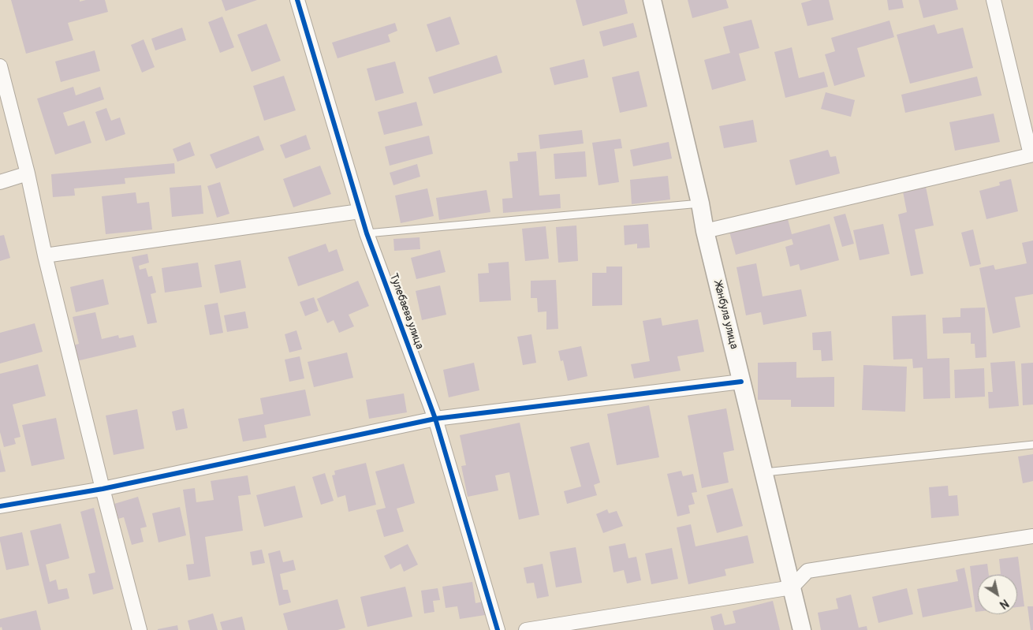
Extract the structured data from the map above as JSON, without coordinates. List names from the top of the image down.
{
  "streets": {
    "street": ["Тулебаева улица", "Жанбула улица"]
  },
  "north": "bottom right"
}
